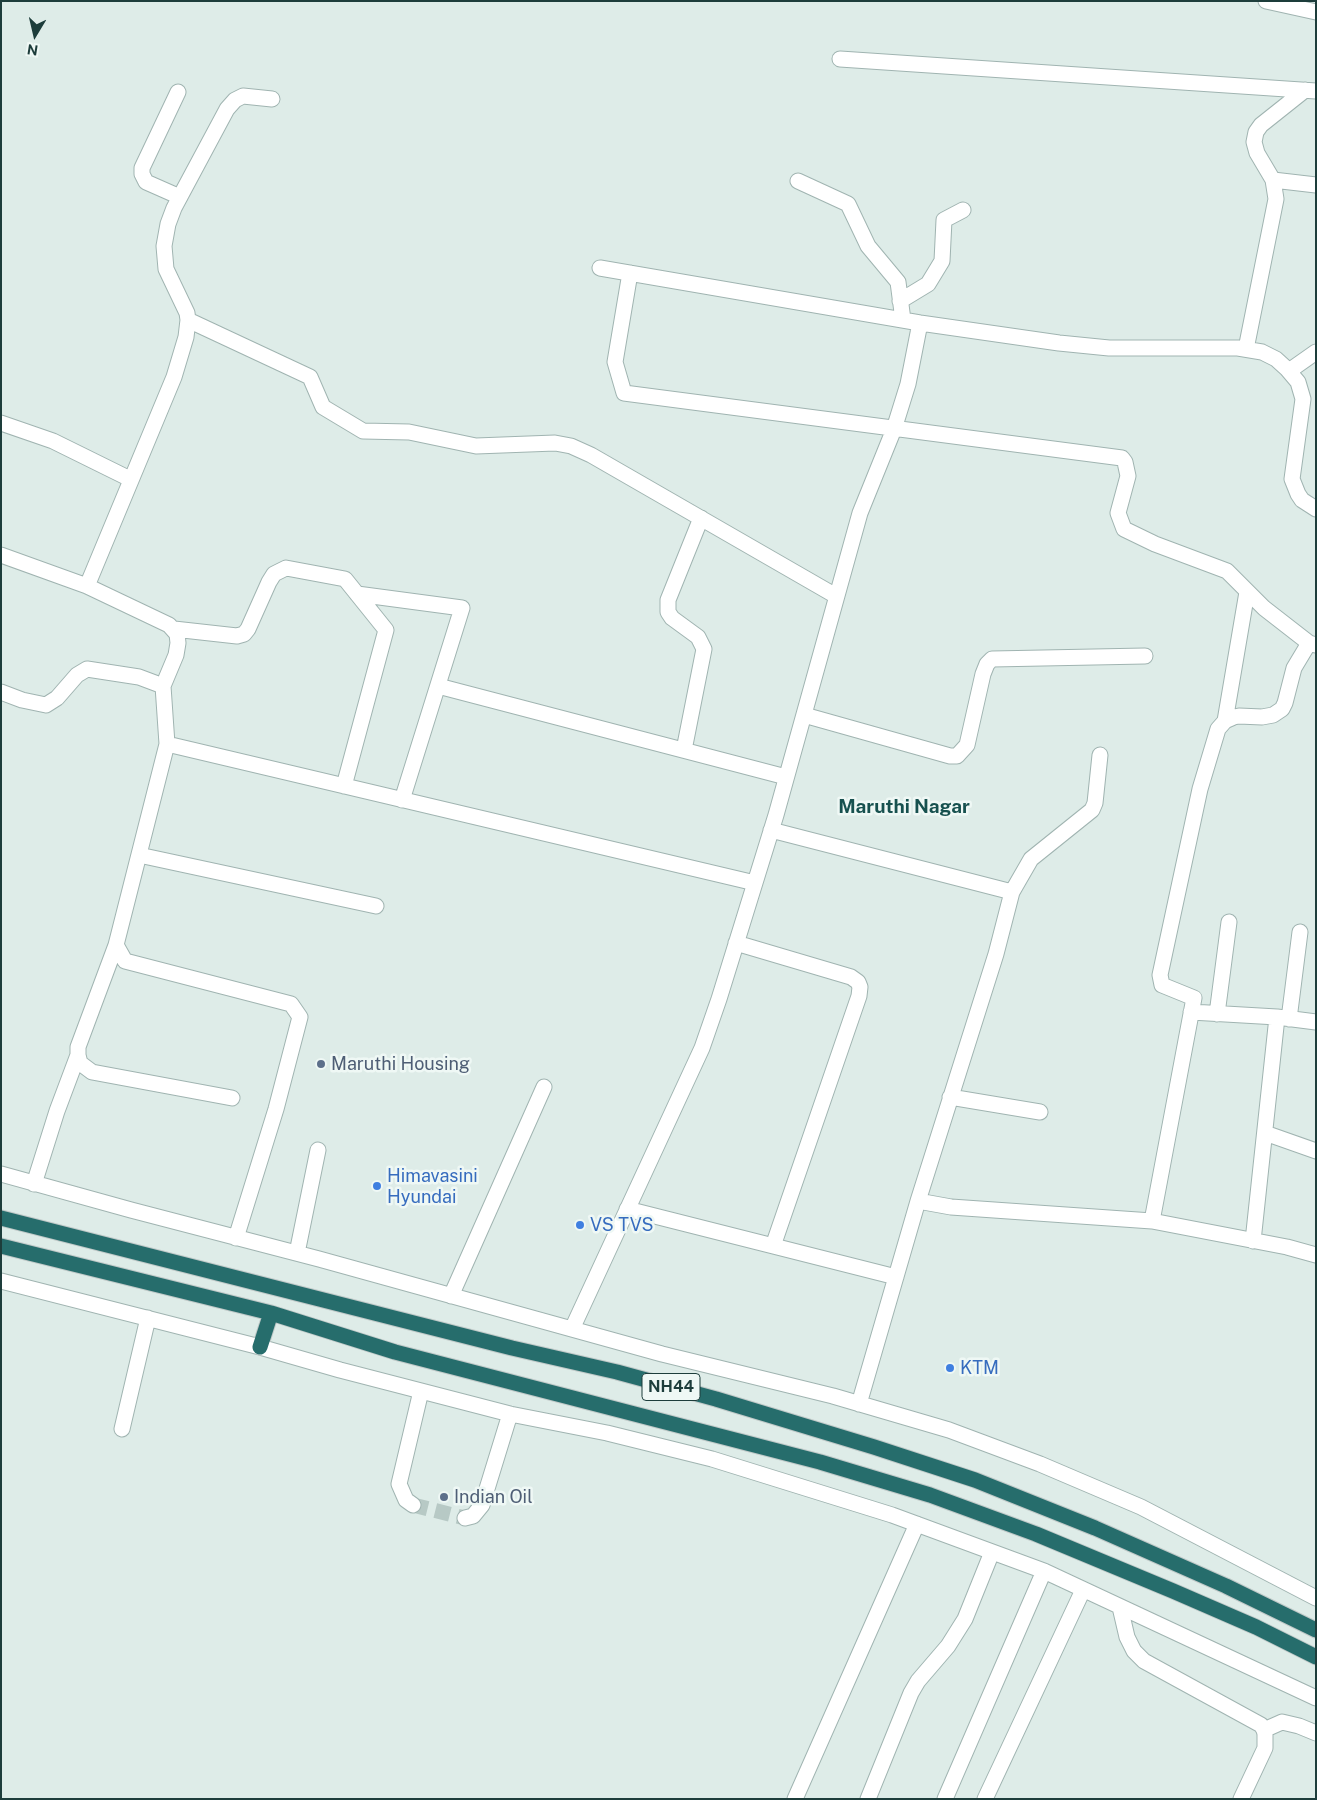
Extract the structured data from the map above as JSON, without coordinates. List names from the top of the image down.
{
  "streets": {
    "highway": ["NH44"]
  },
  "districts": ["Maruthi Nagar"],
  "places": [
    "Maruthi Housing",
    "Himavasini Hyundai",
    "VS TVS",
    "KTM",
    "Indian Oil"
  ],
  "north": "bottom"
}
